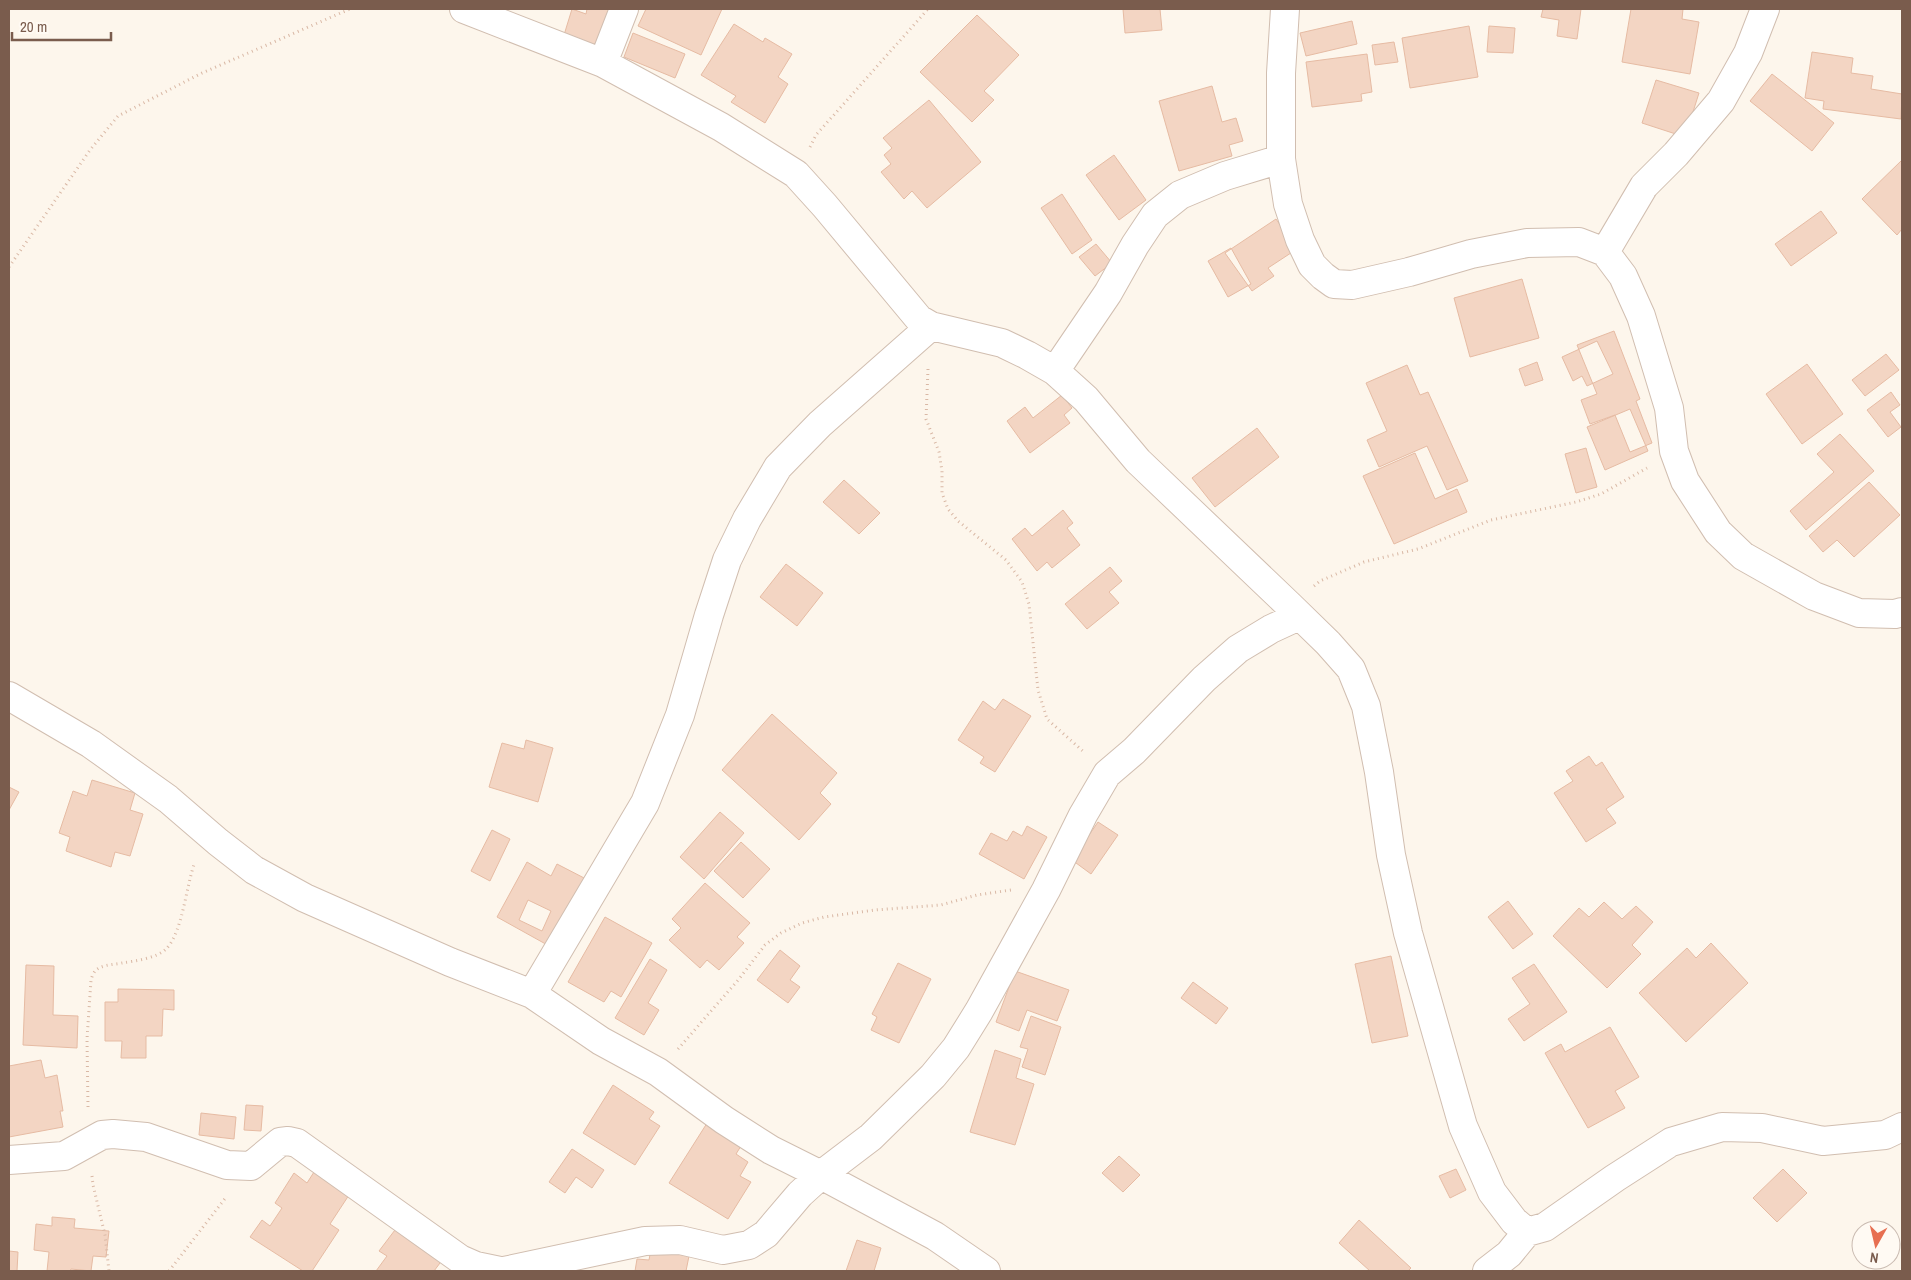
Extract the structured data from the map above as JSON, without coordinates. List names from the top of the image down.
{
  "scale_bar": "20 m",
  "north": "bottom"
}
